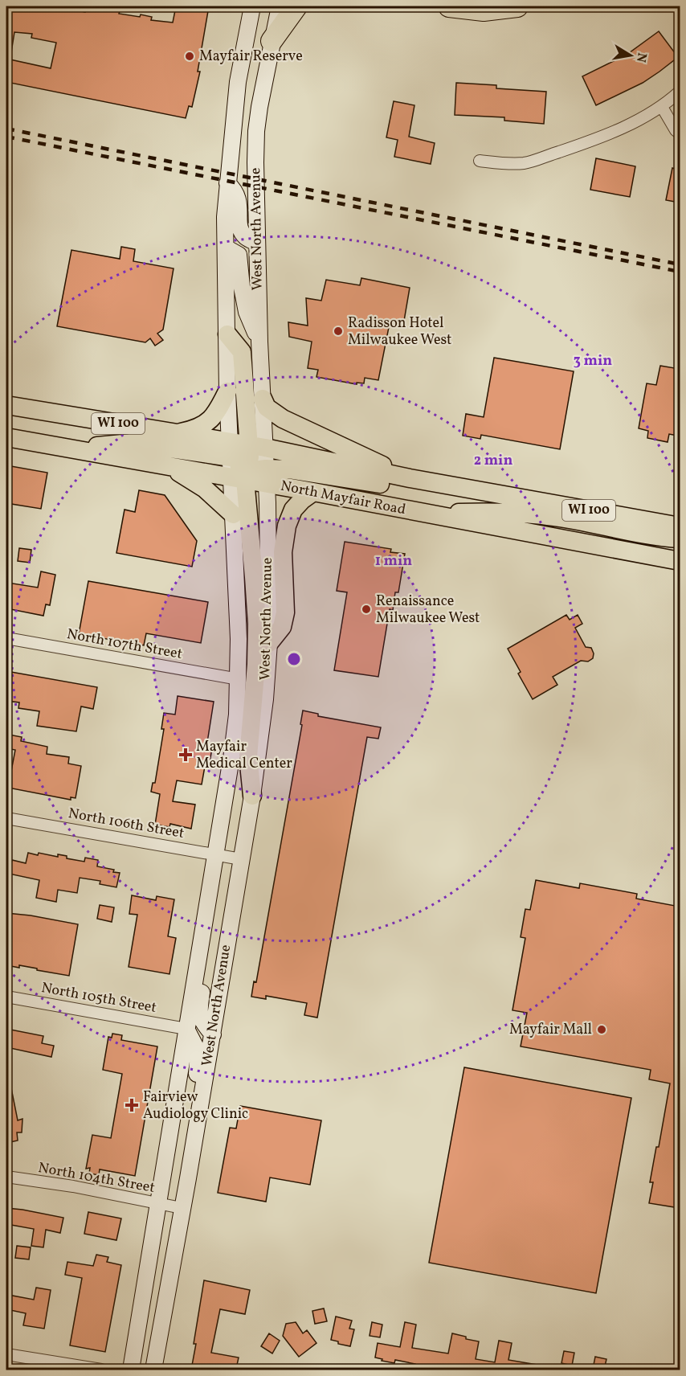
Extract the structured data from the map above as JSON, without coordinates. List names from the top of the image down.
{
  "streets": {
    "main road": ["West North Avenue", "WI 100", "North Mayfair Road"],
    "street": [
      "North 107th Street",
      "North 106th Street",
      "North 105th Street",
      "North 104th Street"
    ]
  },
  "crossings": [
    ["West North Avenue", "North Mayfair Road"],
    ["West North Avenue", "North 107th Street"],
    ["West North Avenue", "North 106th Street"],
    ["West North Avenue", "North 105th Street"],
    ["West North Avenue", "North 104th Street"]
  ],
  "places": {
    "other": [
      "Mayfair Reserve",
      "Radisson Hotel Milwaukee West",
      "Renaissance Milwaukee West",
      "Mayfair Mall"
    ],
    "health": ["Mayfair Medical Center", "Fairview Audiology Clinic"]
  },
  "north": "right",
  "rings": ["3 min", "2 min", "1 min"]
}
